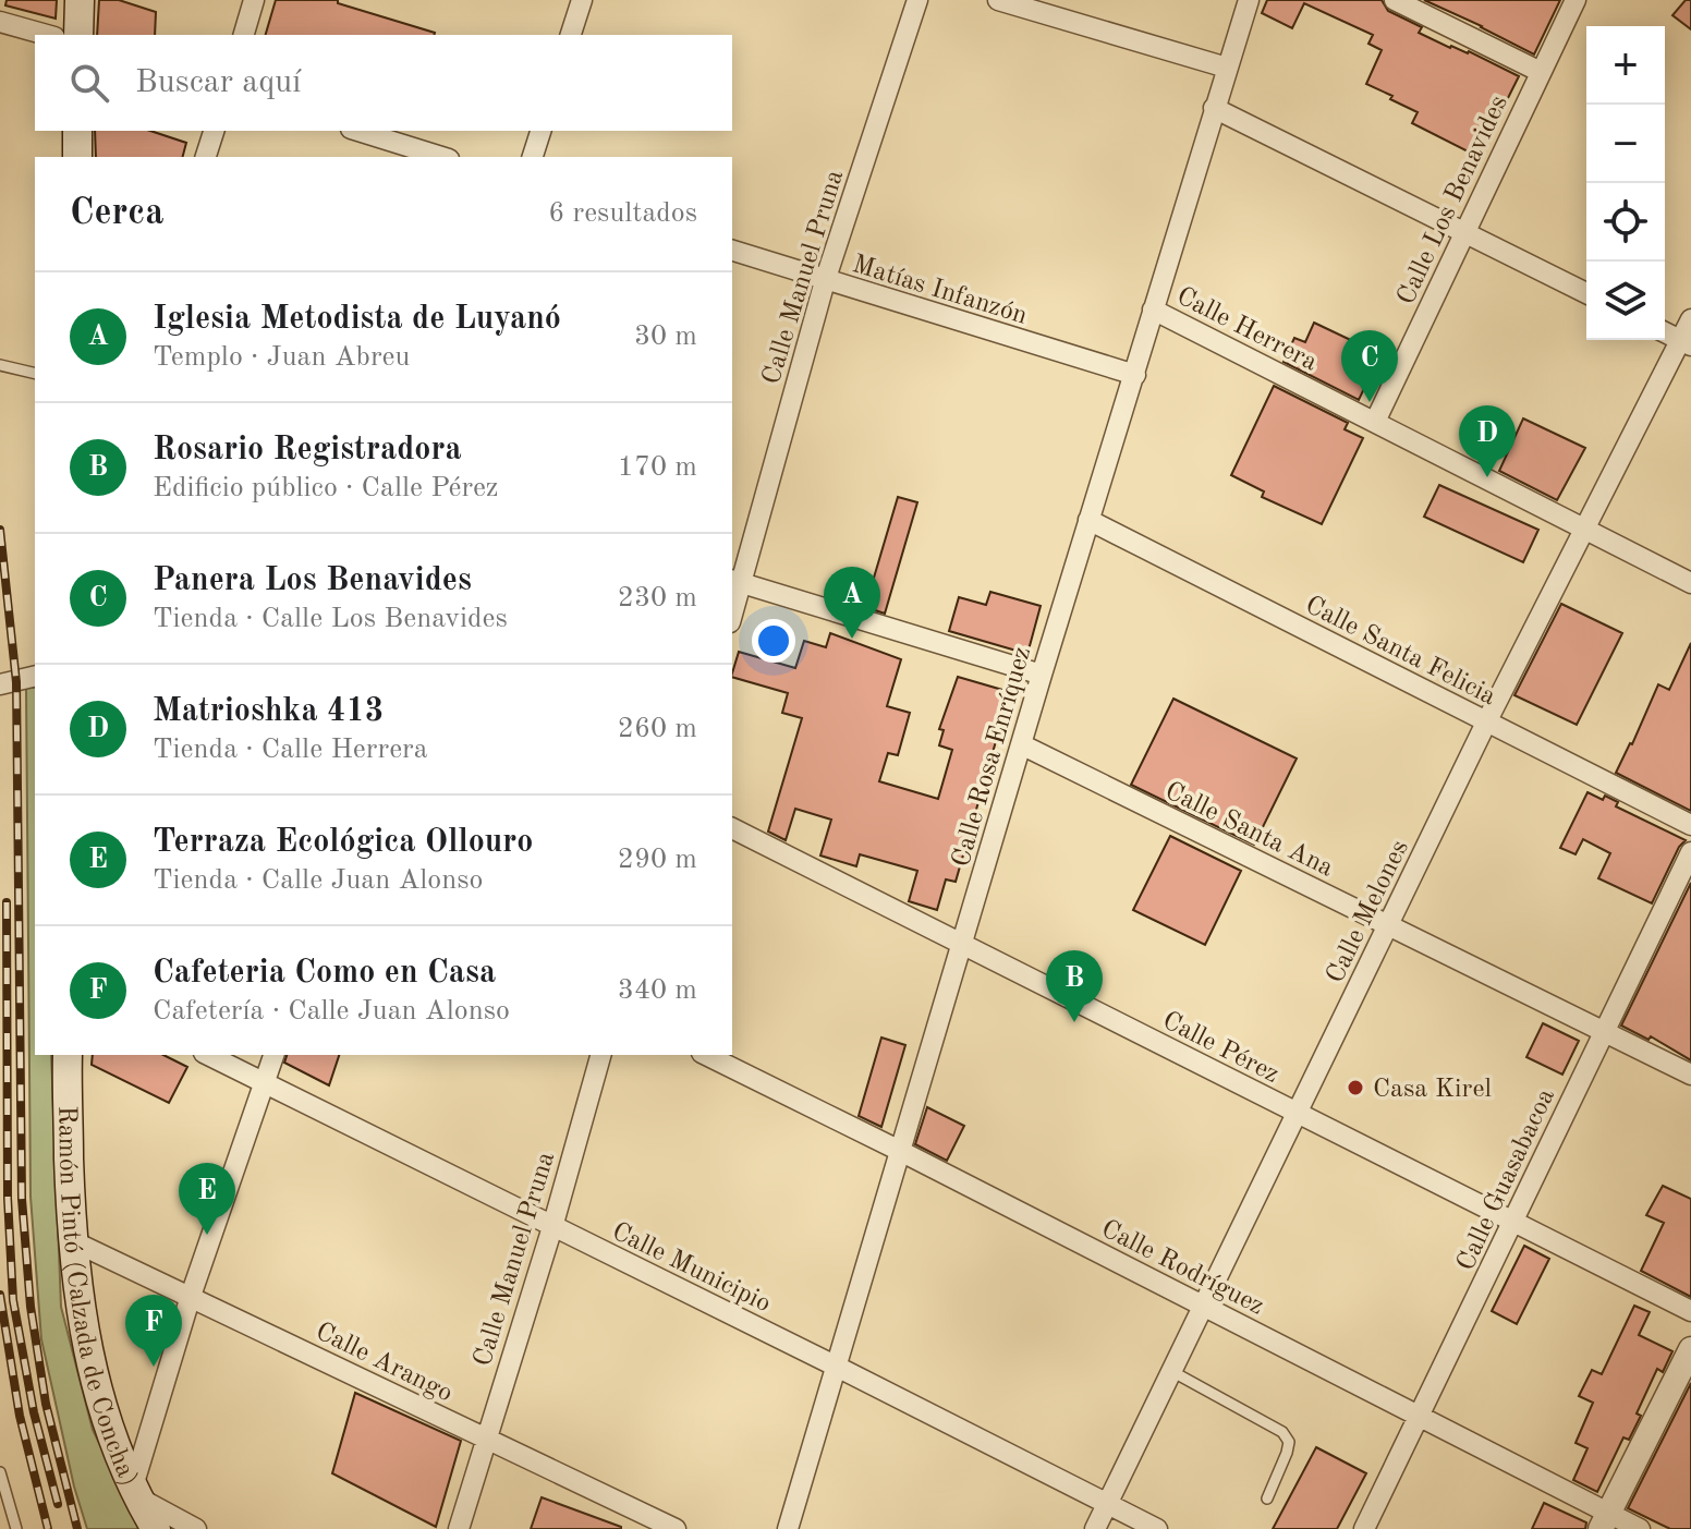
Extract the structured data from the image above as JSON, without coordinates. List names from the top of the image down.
{
  "streets": {
    "main road": ["Ramón Pintó (Calzada de Concha)"],
    "street": [
      "Calle Los Benavides",
      "Calle Manuel Pruna",
      "Matías Infanzón",
      "Calle Herrera",
      "Calle Santa Felicia",
      "Calle Rosa Enríquez",
      "Calle Santa Ana",
      "Calle Melones",
      "Calle Pérez",
      "Calle Guasabacoa",
      "Calle Municipio",
      "Calle Rodríguez",
      "Calle Arango"
    ]
  },
  "crossings": [
    ["Calle Los Benavides", "Calle Herrera"],
    ["Calle Manuel Pruna", "Matías Infanzón"],
    ["Calle Manuel Pruna", "Calle Municipio"],
    ["Calle Manuel Pruna", "Calle Arango"],
    ["Matías Infanzón", "Calle Rosa Enríquez"],
    ["Calle Herrera", "Calle Rosa Enríquez"],
    ["Calle Herrera", "Calle Melones"],
    ["Calle Santa Felicia", "Calle Rosa Enríquez"],
    ["Calle Santa Felicia", "Calle Melones"],
    ["Calle Rosa Enríquez", "Calle Santa Ana"],
    ["Calle Rosa Enríquez", "Calle Pérez"],
    ["Calle Rosa Enríquez", "Calle Municipio"],
    ["Calle Rosa Enríquez", "Calle Rodríguez"],
    ["Calle Santa Ana", "Calle Melones"],
    ["Calle Santa Ana", "Calle Guasabacoa"],
    ["Calle Melones", "Calle Pérez"],
    ["Calle Melones", "Calle Municipio"],
    ["Calle Melones", "Calle Rodríguez"],
    ["Calle Pérez", "Calle Guasabacoa"],
    ["Calle Guasabacoa", "Calle Rodríguez"],
    ["Ramón Pintó (Calzada de Concha)", "Calle Arango"]
  ],
  "places": ["Casa Kirel"],
  "page": {
    "map_buttons": ["+", "−"],
    "search": "Buscar aquí",
    "heading": ["Cerca", "6 resultados"],
    "list": [
      {
        "mark": "A",
        "name": "Iglesia Metodista de Luyanó",
        "note": "Templo · Juan Abreu",
        "value": "30 m"
      },
      {
        "mark": "B",
        "name": "Rosario Registradora",
        "note": "Edificio público · Calle Pérez",
        "value": "170 m"
      },
      {
        "mark": "C",
        "name": "Panera Los Benavides",
        "note": "Tienda · Calle Los Benavides",
        "value": "230 m"
      },
      {
        "mark": "D",
        "name": "Matrioshka 413",
        "note": "Tienda · Calle Herrera",
        "value": "260 m"
      },
      {
        "mark": "E",
        "name": "Terraza Ecológica Ollouro",
        "note": "Tienda · Calle Juan Alonso",
        "value": "290 m"
      },
      {
        "mark": "F",
        "name": "Cafeteria Como en Casa",
        "note": "Cafetería · Calle Juan Alonso",
        "value": "340 m"
      }
    ],
    "pins": [
      "C",
      "D",
      "A",
      "B",
      "E",
      "F"
    ]
  }
}
